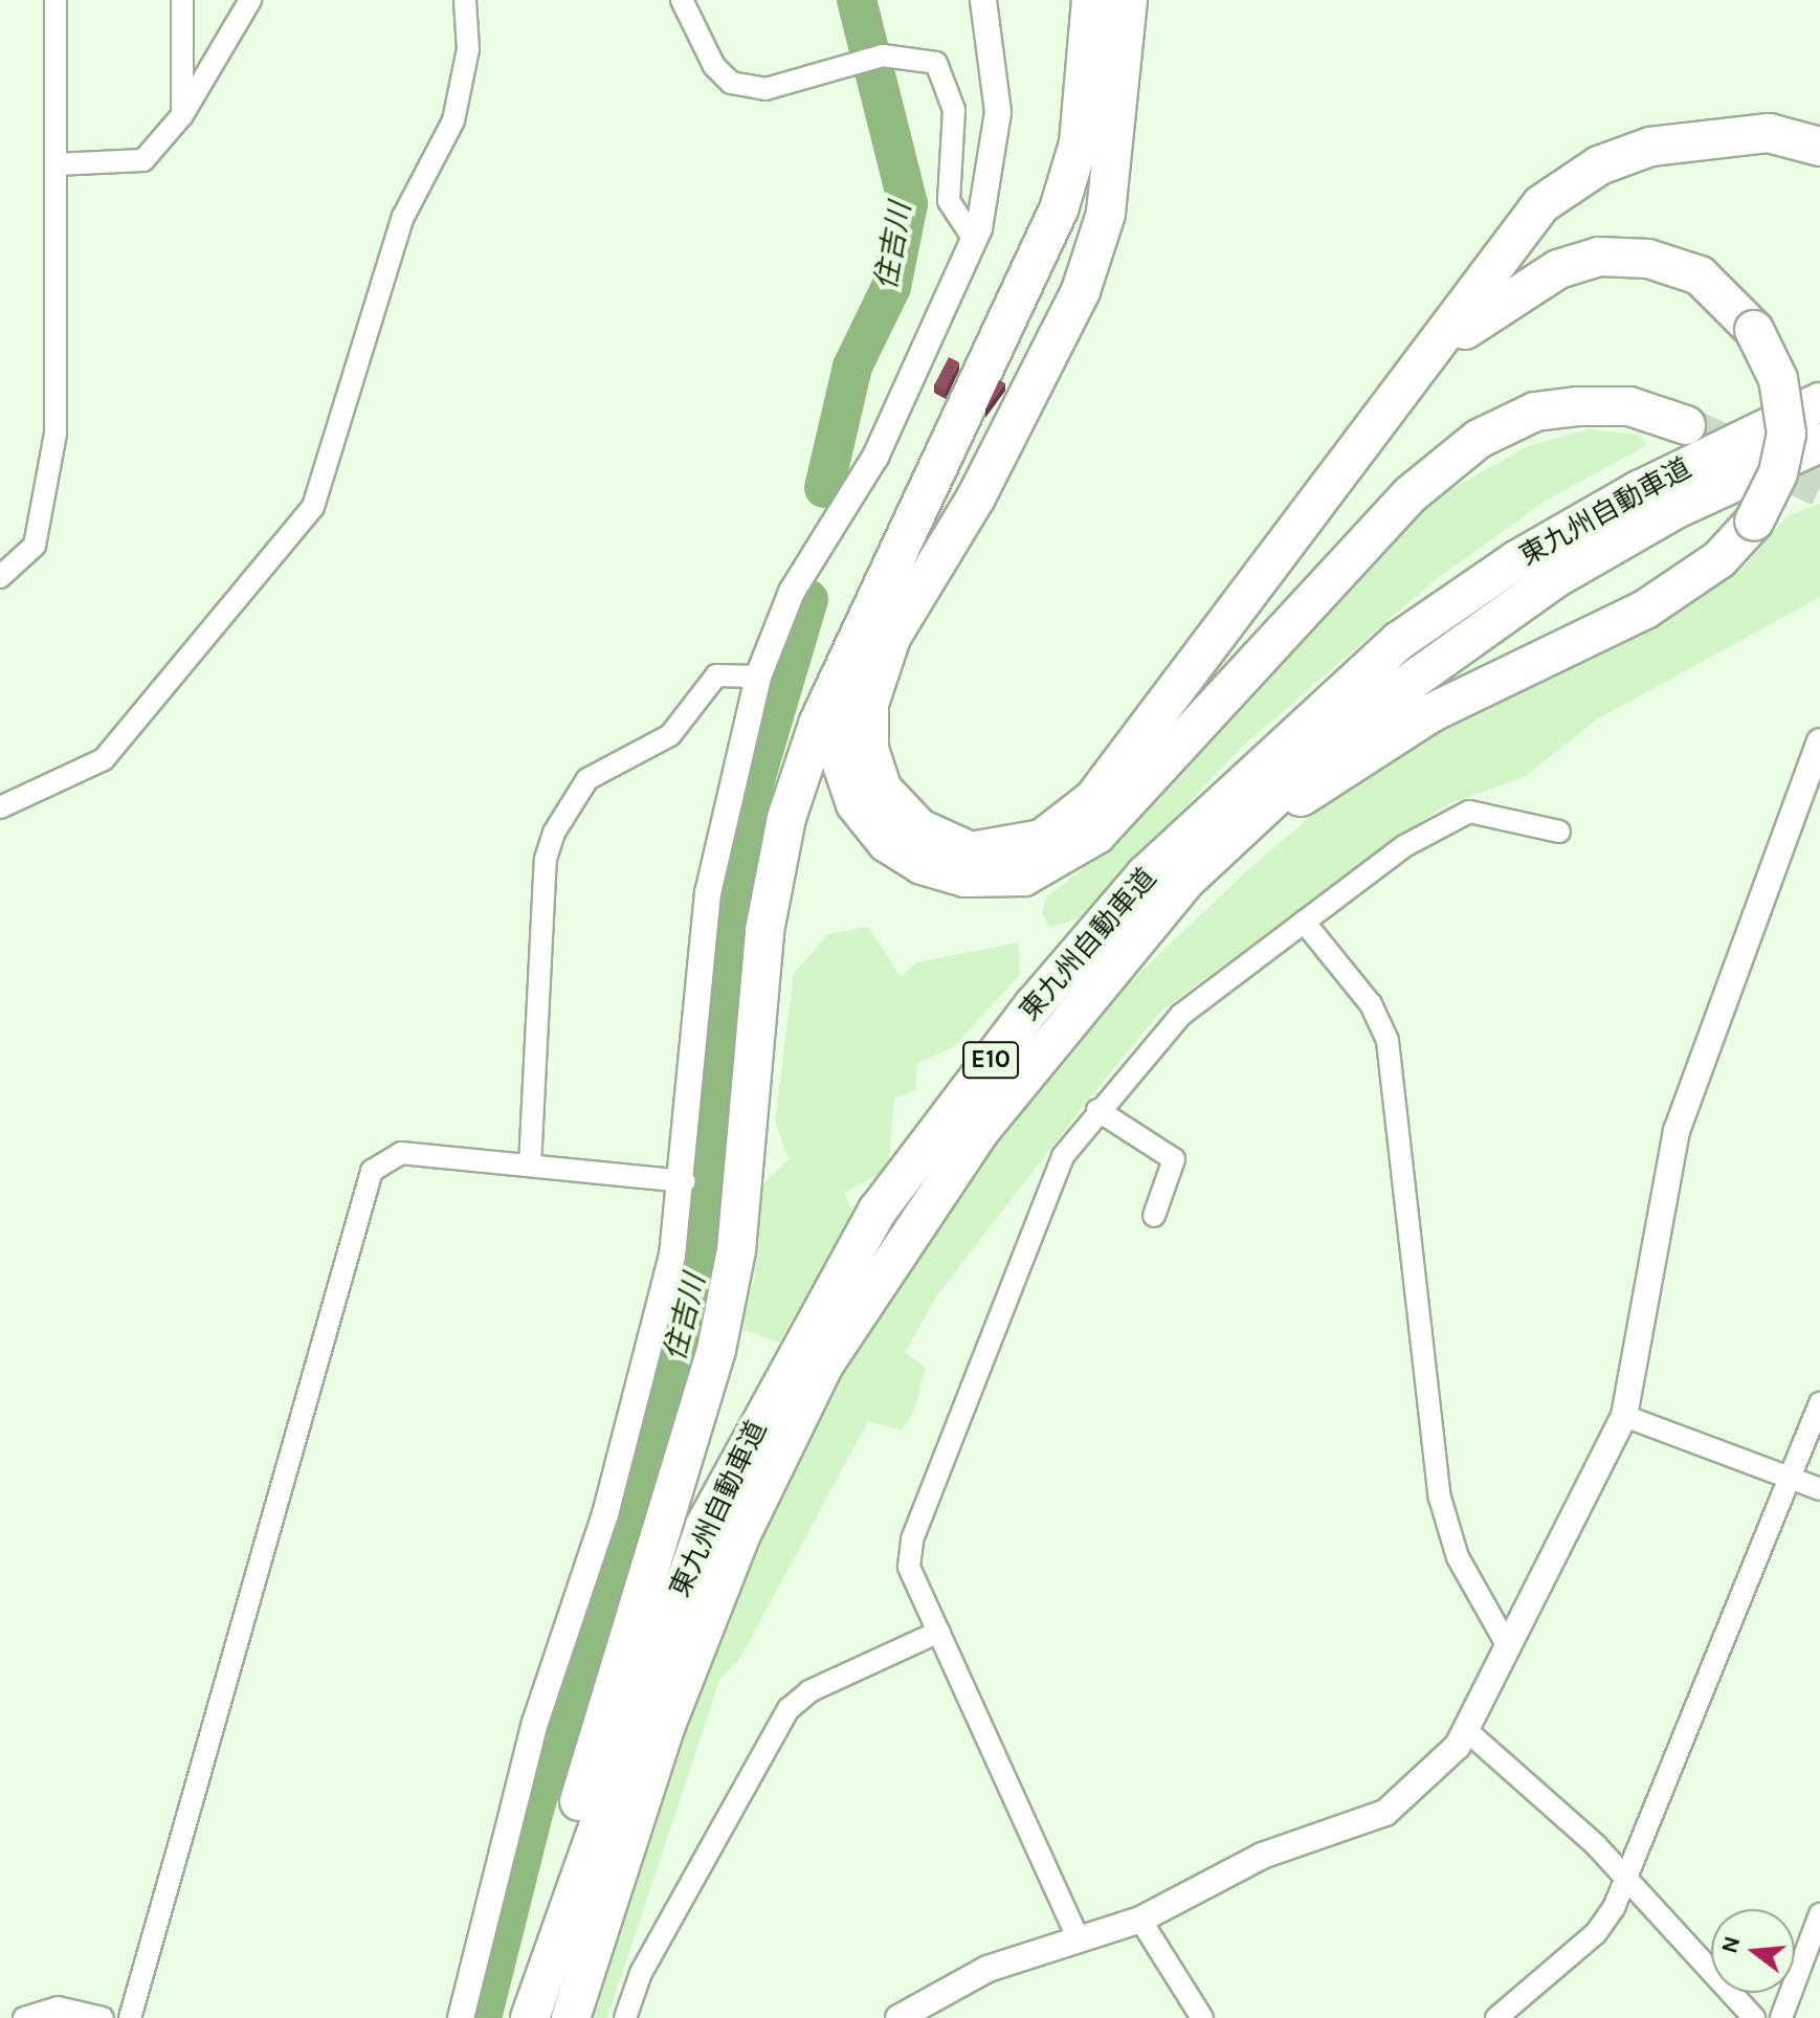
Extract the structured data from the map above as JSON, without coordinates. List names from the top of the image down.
{
  "streets": {
    "highway": ["東九州自動車道", "E10"]
  },
  "water": ["住吉川"],
  "north": "left"
}
